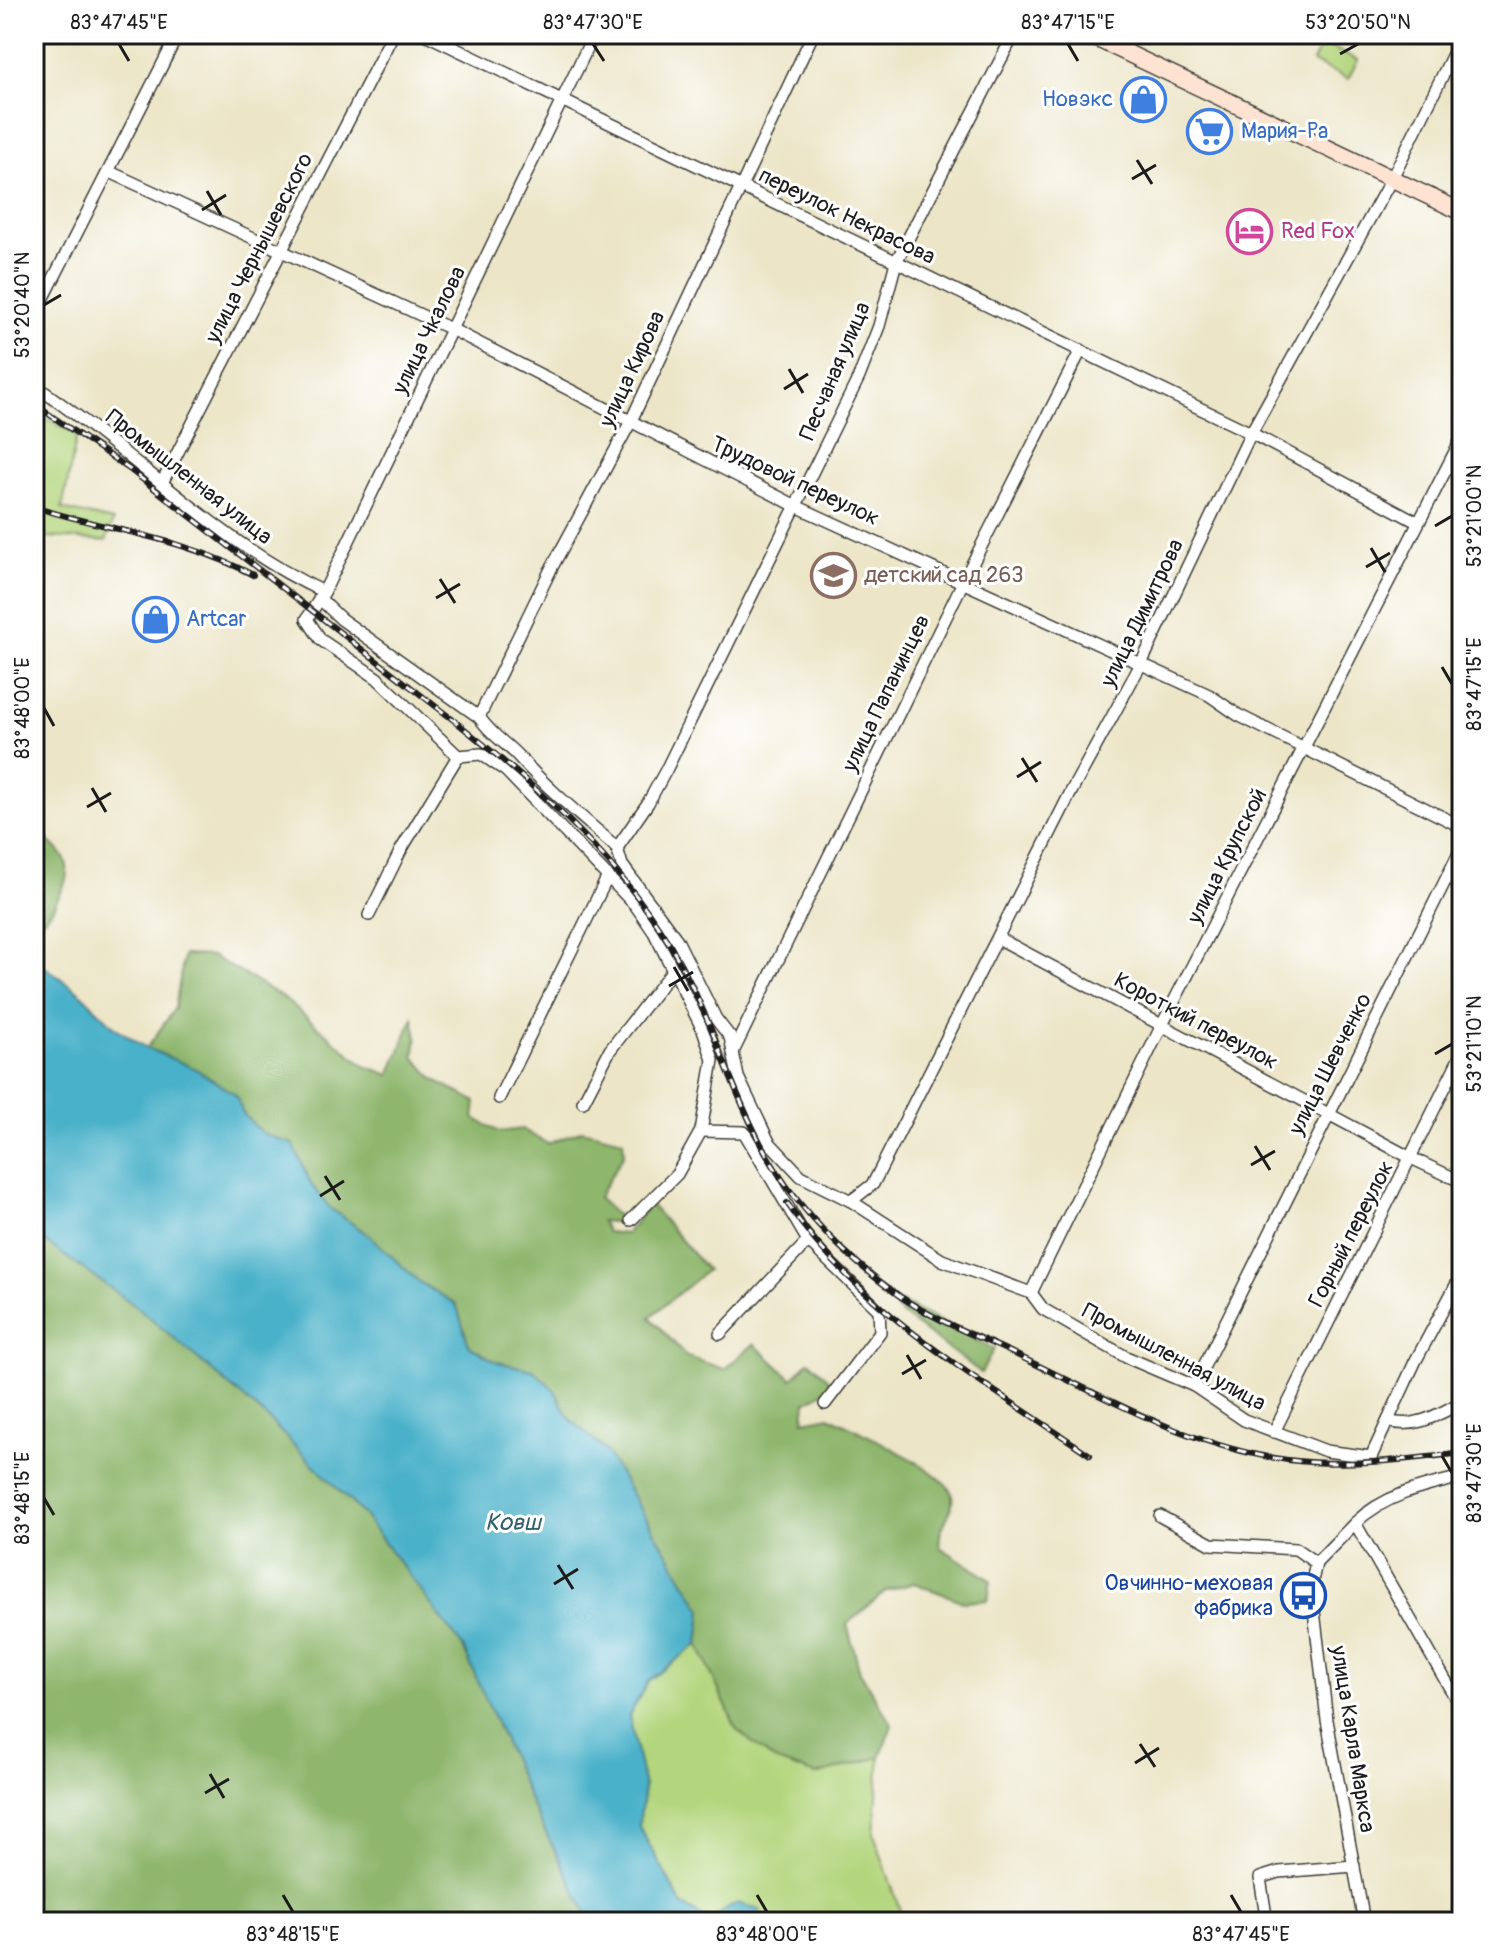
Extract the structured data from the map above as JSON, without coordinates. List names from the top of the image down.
{
  "streets": {
    "street": [
      "переулок Некрасова",
      "улица Чернышевского",
      "улица Чкалова",
      "улица Кирова",
      "Песчаная улица",
      "Промышленная улица",
      "Трудовой переулок",
      "улица Димитрова",
      "улица Папанинцев",
      "улица Крупской",
      "Короткий переулок",
      "улица Шевченко",
      "Горный переулок",
      "улица Карла Маркса"
    ]
  },
  "crossings": [
    ["переулок Некрасова", "улица Чкалова"],
    ["переулок Некрасова", "улица Кирова"],
    ["переулок Некрасова", "Песчаная улица"],
    ["переулок Некрасова", "улица Димитрова"],
    ["переулок Некрасова", "улица Папанинцев"],
    ["переулок Некрасова", "улица Крупской"],
    ["улица Чернышевского", "Промышленная улица"],
    ["улица Чернышевского", "Трудовой переулок"],
    ["улица Чкалова", "Промышленная улица"],
    ["улица Чкалова", "Трудовой переулок"],
    ["улица Кирова", "Промышленная улица"],
    ["улица Кирова", "Трудовой переулок"],
    ["Песчаная улица", "Промышленная улица"],
    ["Песчаная улица", "Трудовой переулок"],
    ["Промышленная улица", "улица Димитрова"],
    ["Промышленная улица", "улица Папанинцев"],
    ["Промышленная улица", "улица Крупской"],
    ["Промышленная улица", "улица Шевченко"],
    ["Промышленная улица", "Горный переулок"],
    ["Трудовой переулок", "улица Димитрова"],
    ["Трудовой переулок", "улица Папанинцев"],
    ["Трудовой переулок", "улица Крупской"],
    ["улица Димитрова", "Короткий переулок"],
    ["улица Крупской", "Короткий переулок"],
    ["Короткий переулок", "улица Шевченко"],
    ["Короткий переулок", "Горный переулок"]
  ],
  "water": ["Ковш"],
  "places": {
    "shop": ["Новэкс", "Artcar"],
    "supermarket": ["Мария-Ра"],
    "hotel": ["Red Fox"],
    "school or university": ["детский сад 263"],
    "bus stop": ["Овчинно-меховая фабрика"]
  },
  "coordinates": [
    "83°47'45\"E",
    "83°47'30\"E",
    "83°47'15\"E",
    "53°20'50\"N",
    "53°20'40\"N",
    "53°21'00\"N",
    "83°48'00\"E",
    "53°21'10\"N",
    "83°48'15\"E"
  ]
}
